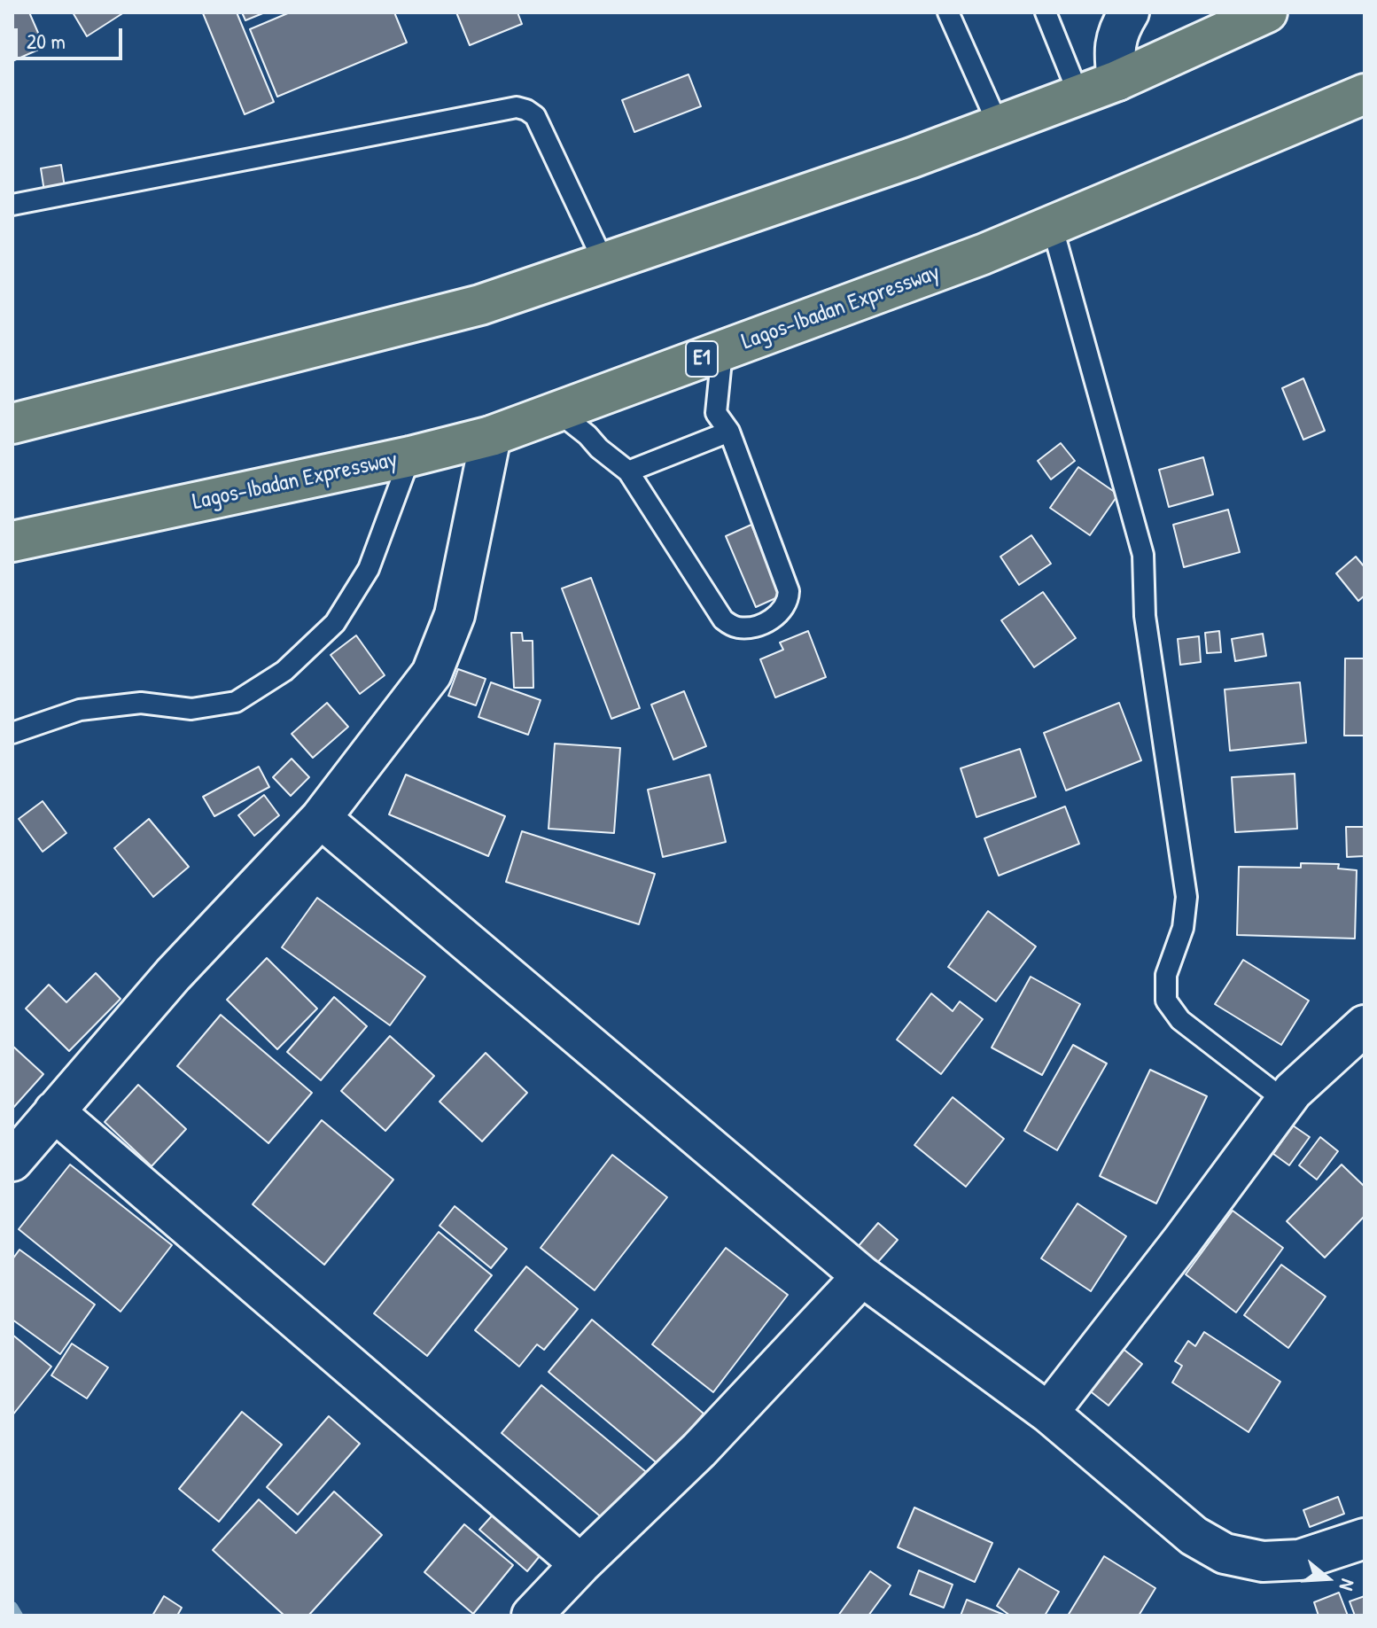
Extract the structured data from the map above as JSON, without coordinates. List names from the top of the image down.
{
  "streets": {
    "highway": ["Lagos-Ibadan Expressway", "E1"]
  },
  "scale_bar": "20 m",
  "north": "right"
}
